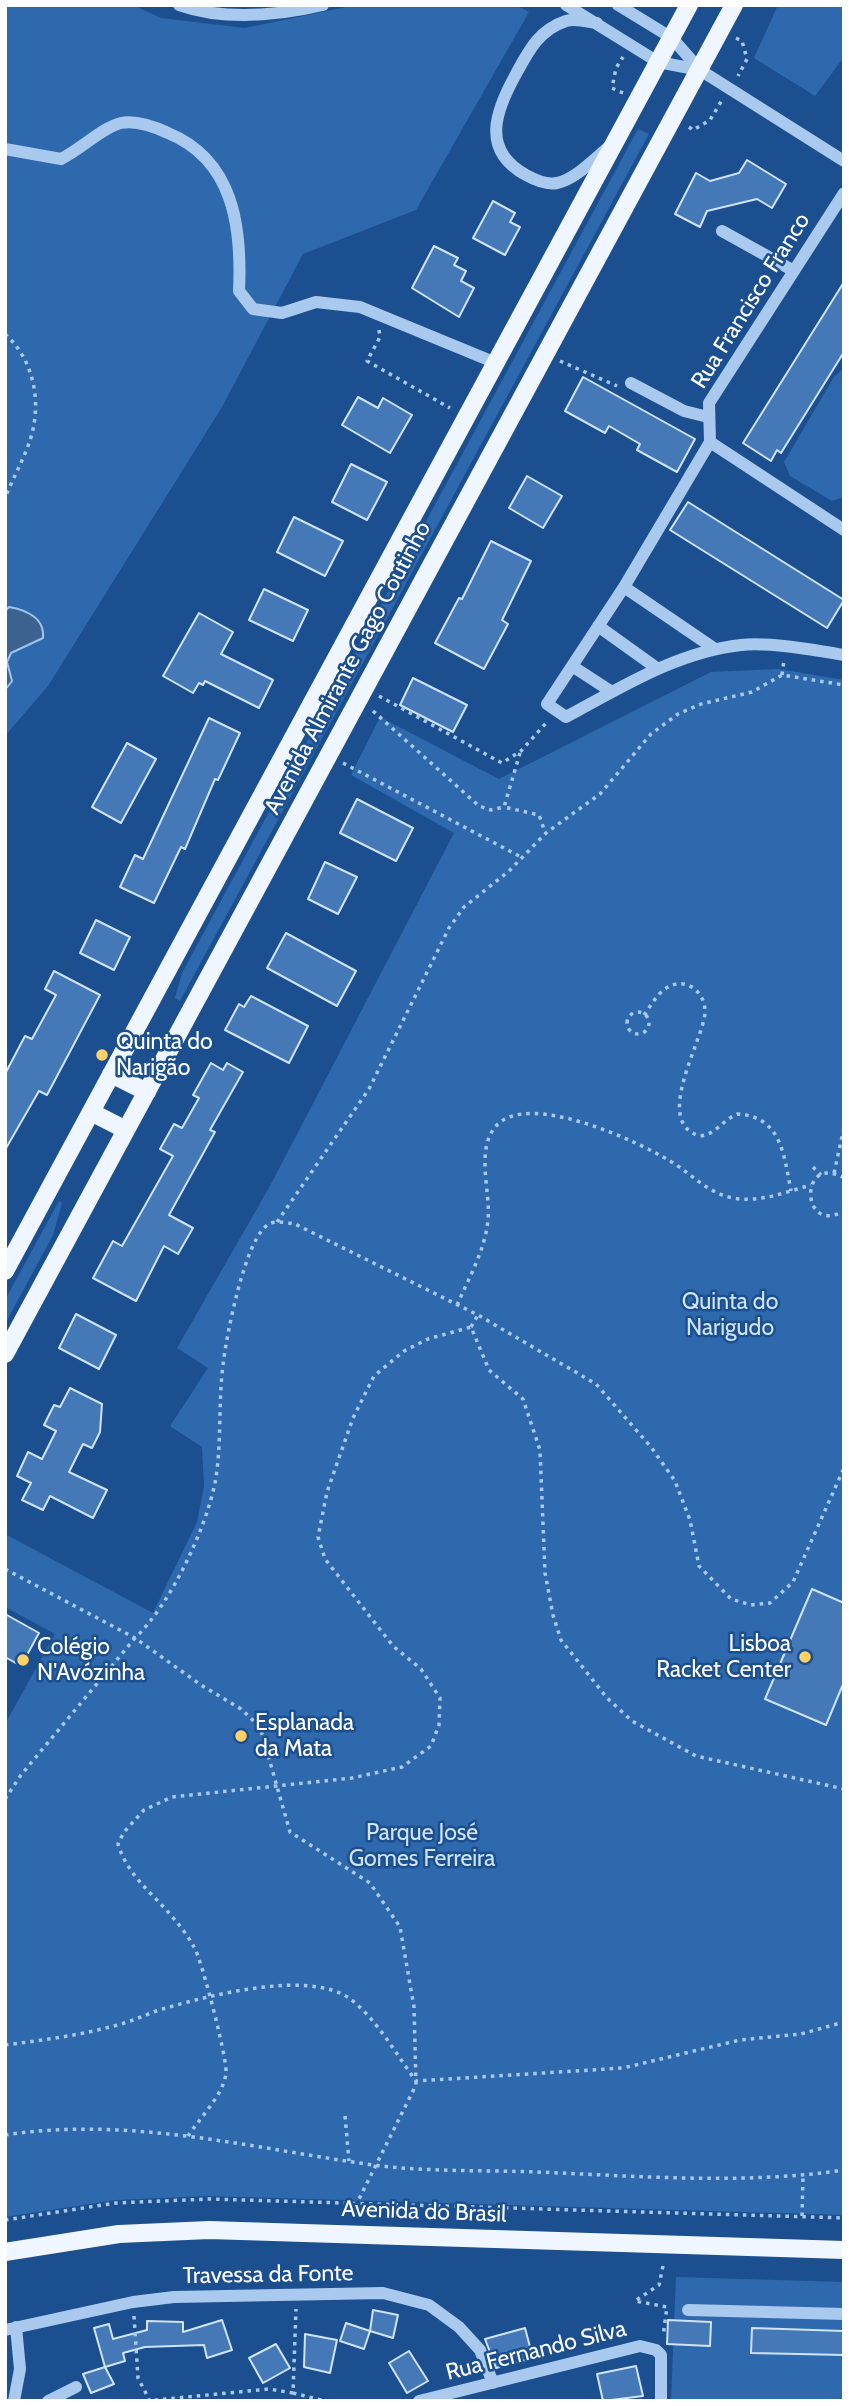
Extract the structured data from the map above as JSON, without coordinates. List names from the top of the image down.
{
  "streets": {
    "main road": ["Avenida Almirante Gago Coutinho", "Avenida do Brasil"],
    "street": ["Rua Francisco Franco", "Travessa da Fonte", "Rua Fernando Silva"]
  },
  "crossings": [
    ["Travessa da Fonte", "Rua Fernando Silva"]
  ],
  "parks": ["Quinta do Narigudo", "Parque José Gomes Ferreira"],
  "places": [
    "Quinta do Narigão",
    "Lisboa Racket Center",
    "Colégio N'Avózinha",
    "Esplanada da Mata"
  ]
}
